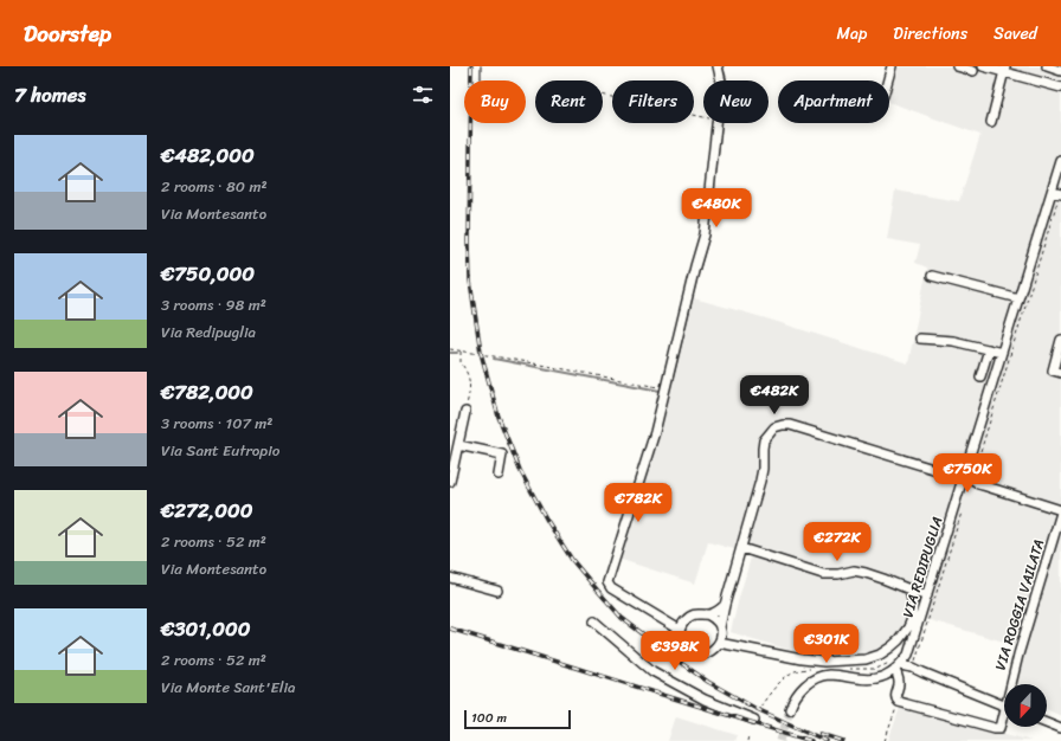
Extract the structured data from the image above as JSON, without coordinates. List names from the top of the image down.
{
  "streets": {
    "street": ["VIA REDIPUGLIA", "VIA ROGGIA VAILATA"]
  },
  "scale_bar": "100 m",
  "north": "bottom",
  "page": {
    "header": "Doorstep",
    "nav": ["Map", "Directions", "Saved"],
    "heading": "7 homes",
    "chip": [
      "Buy",
      "Rent",
      "Filters",
      "New",
      "Apartment"
    ],
    "list": [
      {
        "name": "€482,000",
        "note": "2 rooms · 80 m² · Via Montesanto"
      },
      {
        "name": "€750,000",
        "note": "3 rooms · 98 m² · Via Redipuglia"
      },
      {
        "name": "€782,000",
        "note": "3 rooms · 107 m² · Via Sant Eutropio"
      },
      {
        "name": "€272,000",
        "note": "2 rooms · 52 m² · Via Montesanto"
      },
      {
        "name": "€301,000",
        "note": "2 rooms · 52 m² · Via Monte Sant'Elia"
      }
    ],
    "price": [
      "€480K",
      "€482K",
      "€750K",
      "€782K",
      "€272K",
      "€301K",
      "€398K"
    ],
    "scale": "100 m"
  }
}
